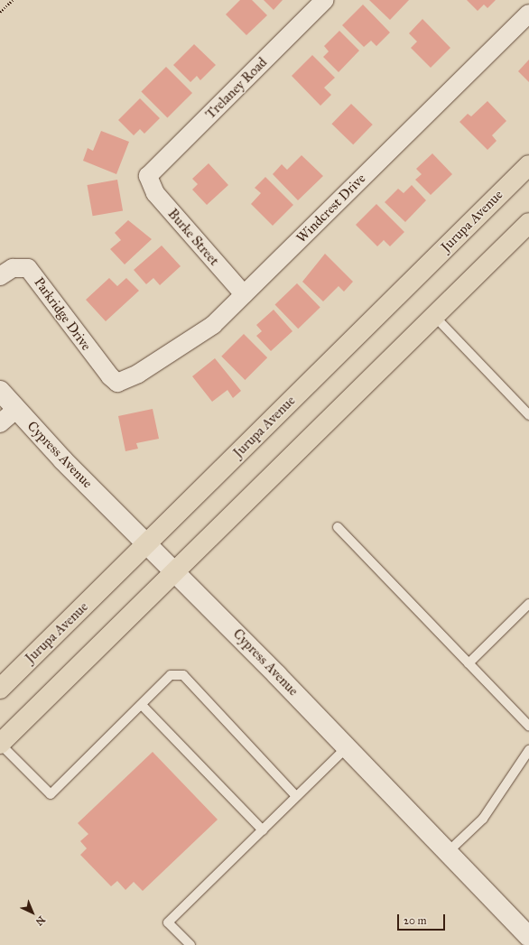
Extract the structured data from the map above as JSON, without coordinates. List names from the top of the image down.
{
  "streets": {
    "main road": ["Jurupa Avenue"],
    "street": [
      "Trelaney Road",
      "Windcrest Drive",
      "Burke Street",
      "Parkridge Drive",
      "Cypress Avenue"
    ]
  },
  "crossings": [
    ["Trelaney Road", "Burke Street"],
    ["Windcrest Drive", "Burke Street"],
    ["Windcrest Drive", "Parkridge Drive"],
    ["Jurupa Avenue", "Cypress Avenue"]
  ],
  "scale_bar": "20 m",
  "north": "bottom right"
}
